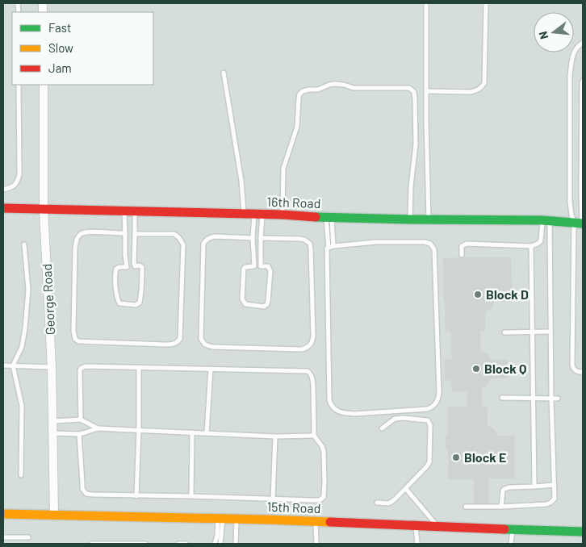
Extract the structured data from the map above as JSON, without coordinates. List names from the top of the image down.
{
  "streets": {
    "street": ["16th Road", "George Road", "15th Road"]
  },
  "crossings": [
    ["16th Road", "George Road"],
    ["George Road", "15th Road"]
  ],
  "places": ["Block D", "Block Q", "Block E"],
  "legend": ["Fast", "Slow", "Jam"],
  "north": "left"
}
